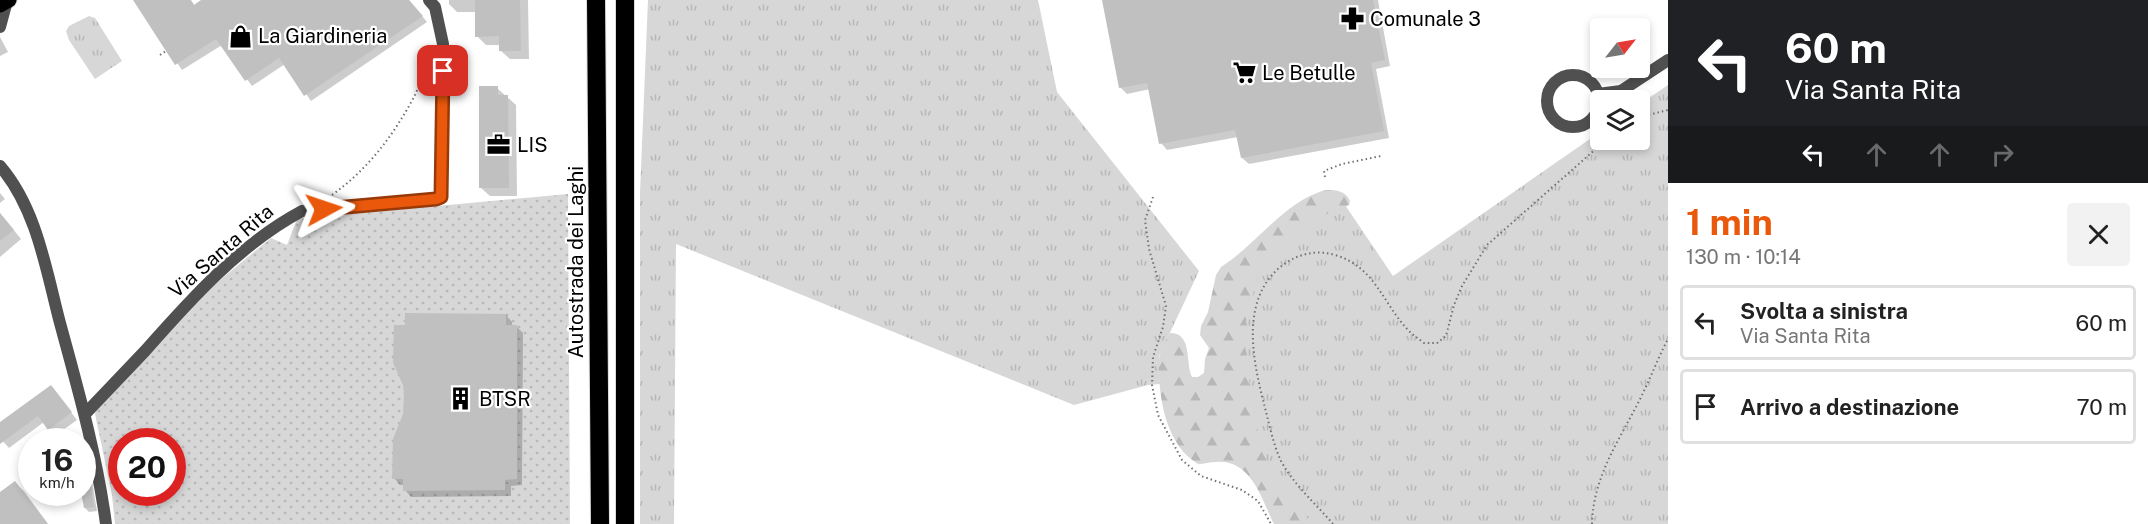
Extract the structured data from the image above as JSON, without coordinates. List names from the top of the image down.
{
  "streets": {
    "highway": ["Autostrada dei Laghi"],
    "street": ["Via Santa Rita"]
  },
  "places": {
    "pharmacy": ["Comunale 3"],
    "shop": ["La Giardineria"],
    "supermarket": ["Le Betulle"],
    "office": ["LIS"],
    "building": ["BTSR"]
  },
  "north": "top right",
  "page": {
    "turn": ["60 m", "Via Santa Rita"],
    "heading": ["1 min", "130 m · 10:14"],
    "list": [
      {
        "name": "Svolta a sinistra",
        "note": "Via Santa Rita",
        "value": "60 m"
      },
      {
        "name": "Arrivo a destinazione",
        "value": "70 m"
      }
    ],
    "speed": "16 km/h",
    "limit": "20"
  }
}
